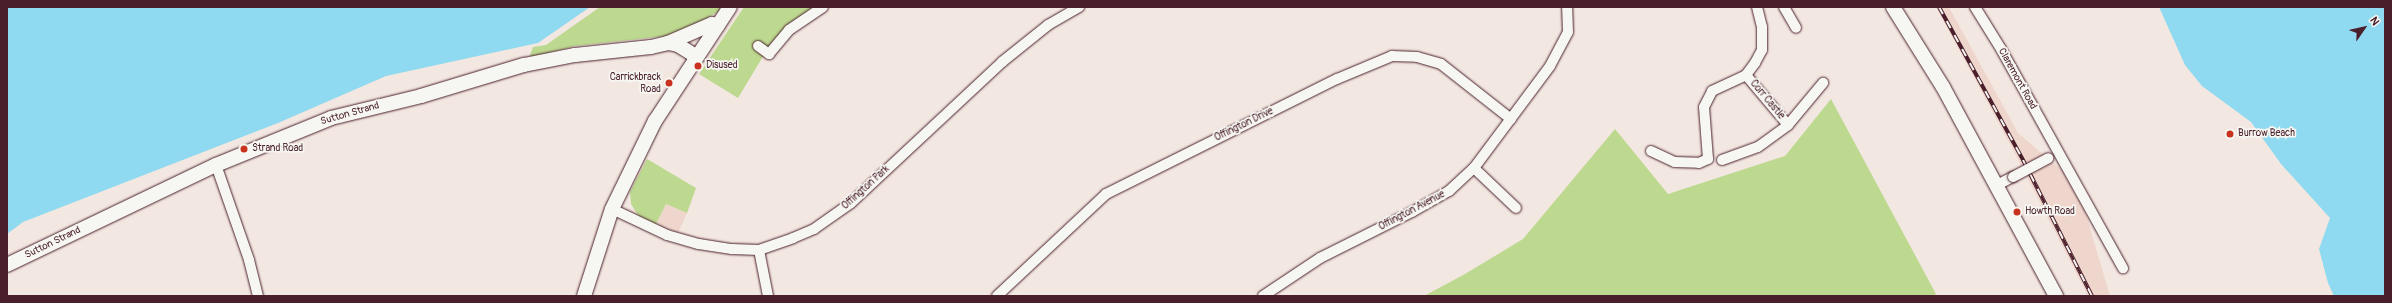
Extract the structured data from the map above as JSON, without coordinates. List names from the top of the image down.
{
  "streets": {
    "street": [
      "Claremont Road",
      "Corr Castle",
      "Sutton Strand",
      "Offington Drive",
      "Offington Park",
      "Offington Avenue"
    ]
  },
  "crossings": [
    ["Offington Drive", "Offington Avenue"]
  ],
  "places": [
    "Disused",
    "Carrickbrack Road",
    "Burrow Beach",
    "Strand Road",
    "Howth Road"
  ],
  "north": "top right"
}
